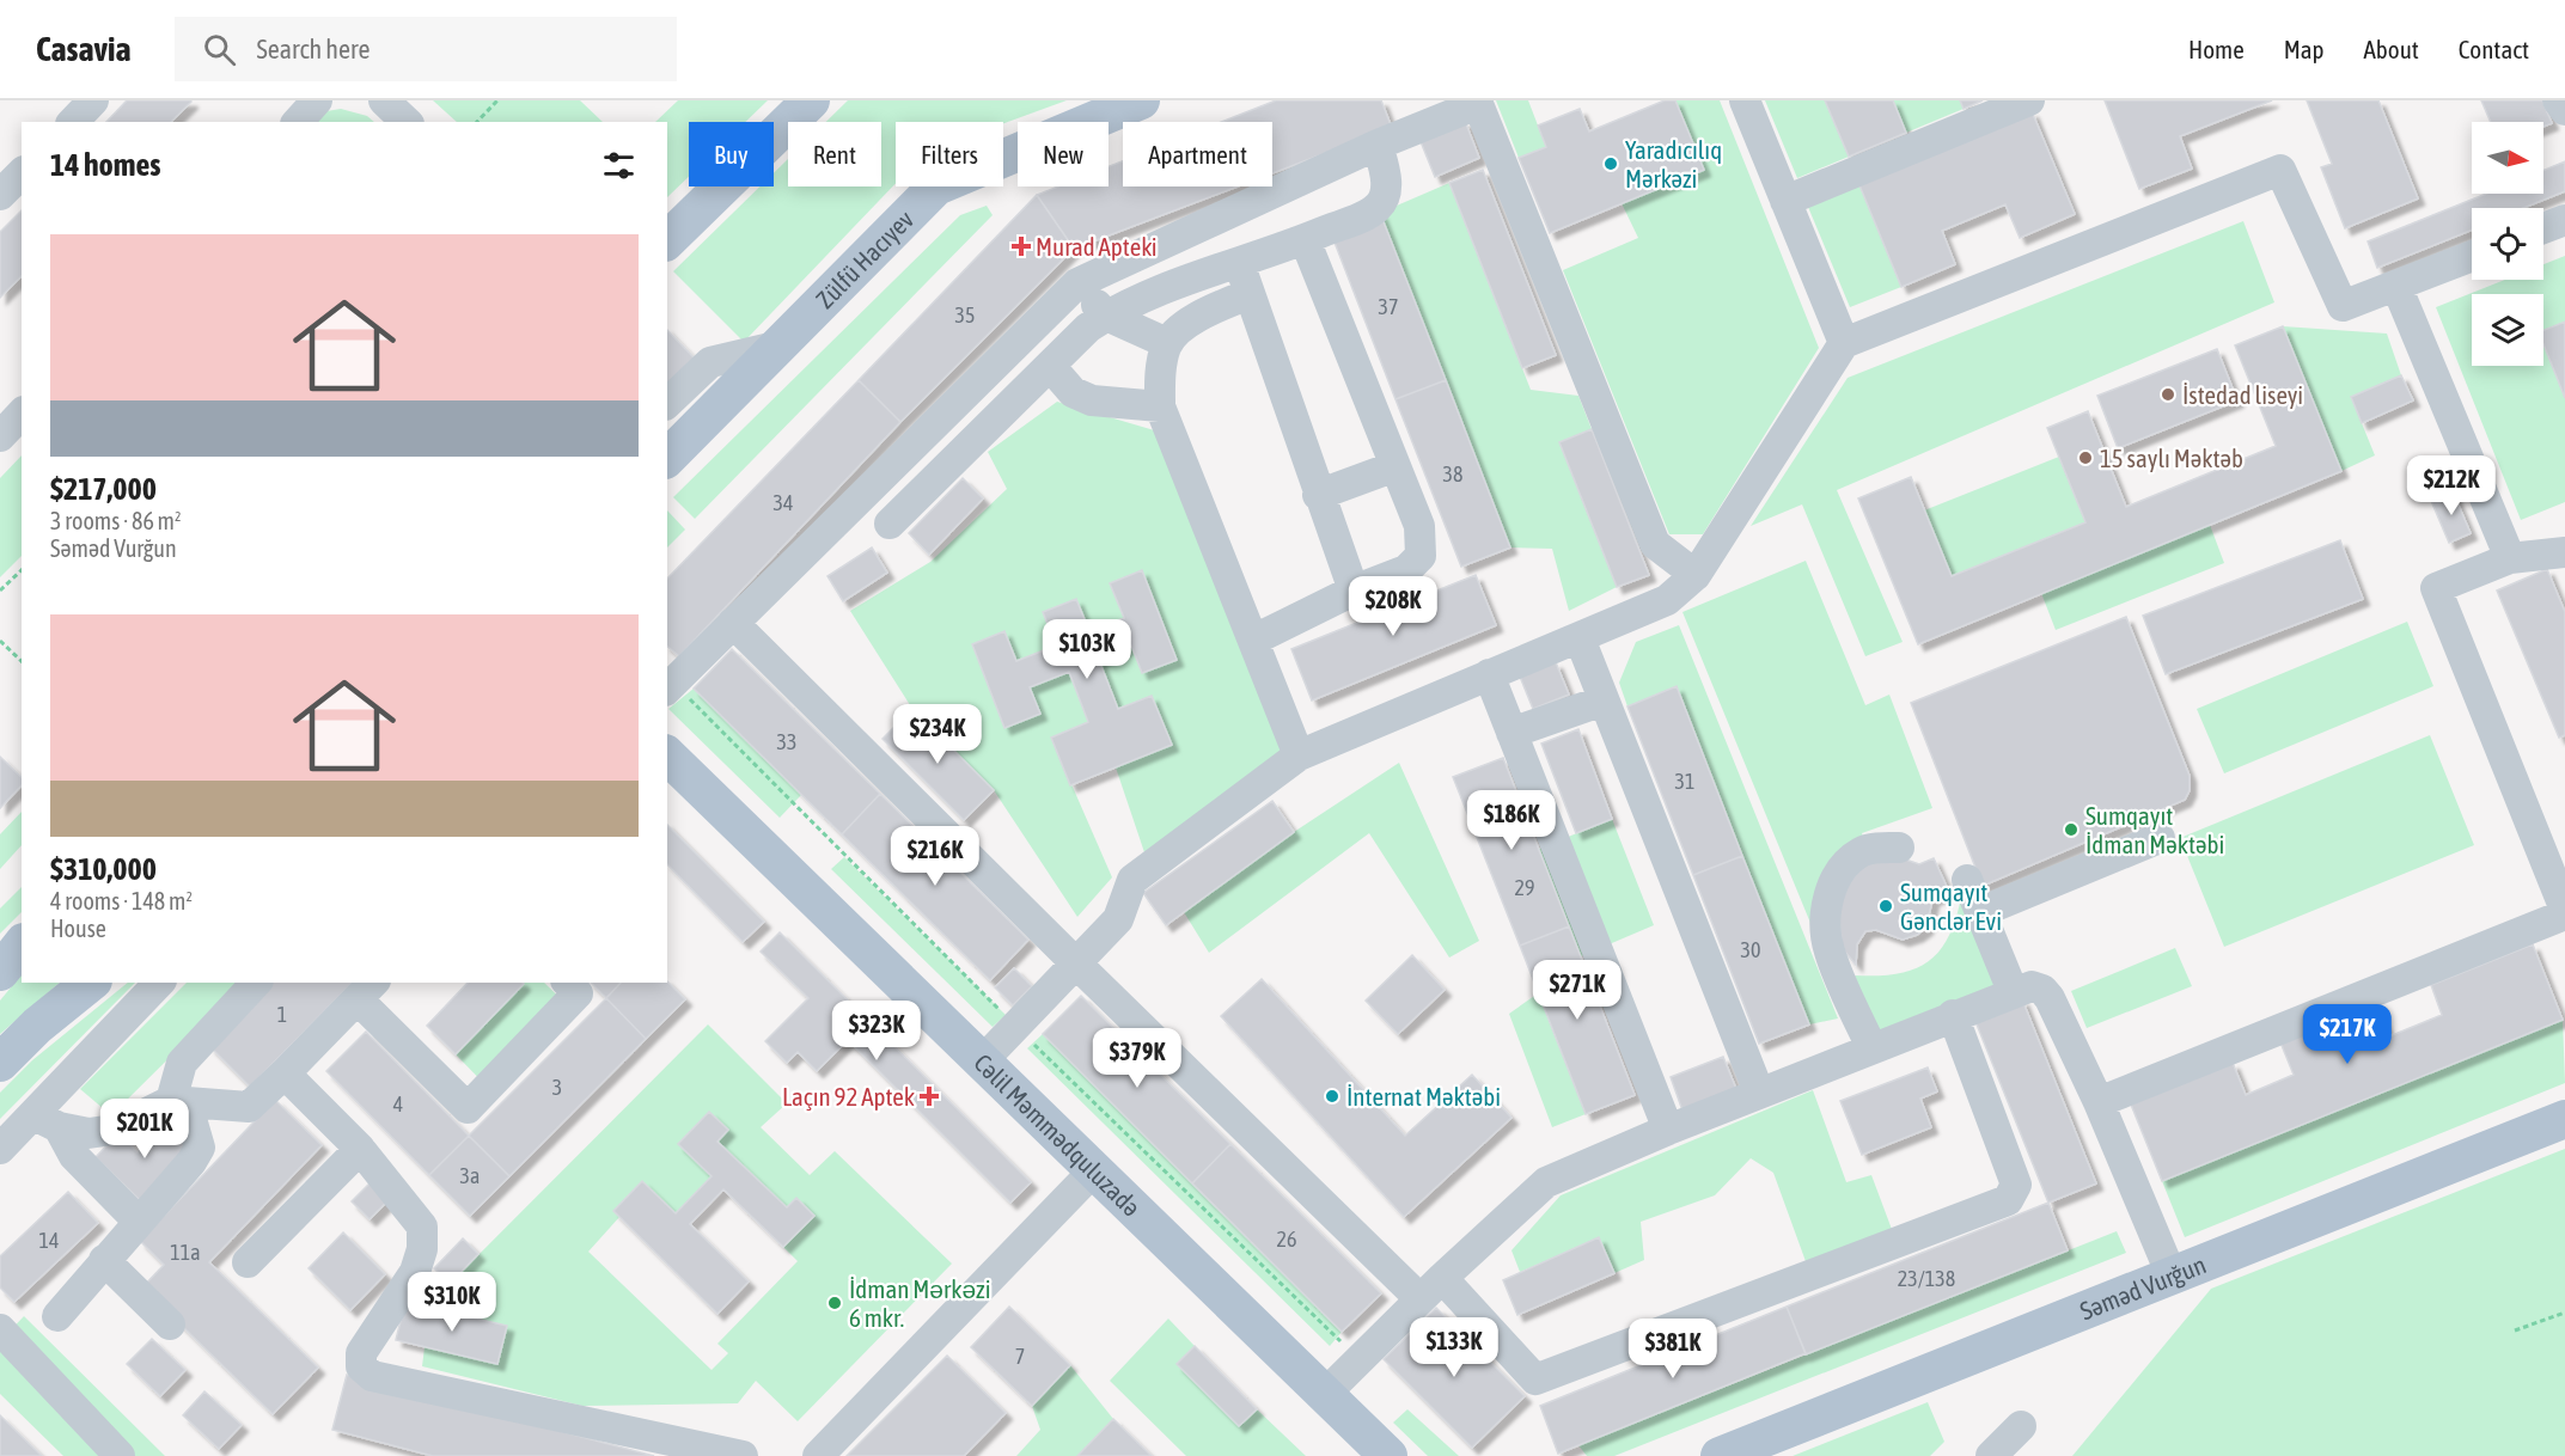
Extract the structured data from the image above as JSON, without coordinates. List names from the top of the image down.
{
  "streets": {
    "main road": ["Zülfü Hacıyev", "Cəlil Məmmədquluzadə", "Səməd Vurğun"]
  },
  "places": {
    "other": [
      "Yaradıcılıq Mərkəzi",
      "İstedad liseyi",
      "15 saylı Məktəb",
      "Sumqayıt İdman Məktəbi",
      "Sumqayıt Gənclər Evi",
      "İnternat Məktəbi",
      "İdman Mәrkәzi 6 mkr."
    ],
    "health": ["Murad Apteki", "Laçın 92 Aptek"]
  },
  "house_numbers": [
    "37",
    "35",
    "38",
    "34",
    "33",
    "31",
    "29",
    "30",
    "1",
    "3",
    "4",
    "3a",
    "26",
    "14",
    "11a",
    "23/138",
    "7"
  ],
  "north": "right",
  "page": {
    "header": "Casavia",
    "search": "Search here",
    "nav": [
      "Home",
      "Map",
      "About",
      "Contact"
    ],
    "chip": [
      "Buy",
      "Rent",
      "Filters",
      "New",
      "Apartment"
    ],
    "heading": "14 homes",
    "list": [
      {
        "name": "$217,000",
        "note": "3 rooms · 86 m² · Səməd Vurğun"
      },
      {
        "name": "$310,000",
        "note": "4 rooms · 148 m² · House"
      }
    ],
    "price": [
      "$212K",
      "$208K",
      "$103K",
      "$234K",
      "$186K",
      "$216K",
      "$271K",
      "$323K",
      "$217K",
      "$379K",
      "$201K",
      "$310K",
      "$133K",
      "$381K"
    ]
  }
}
